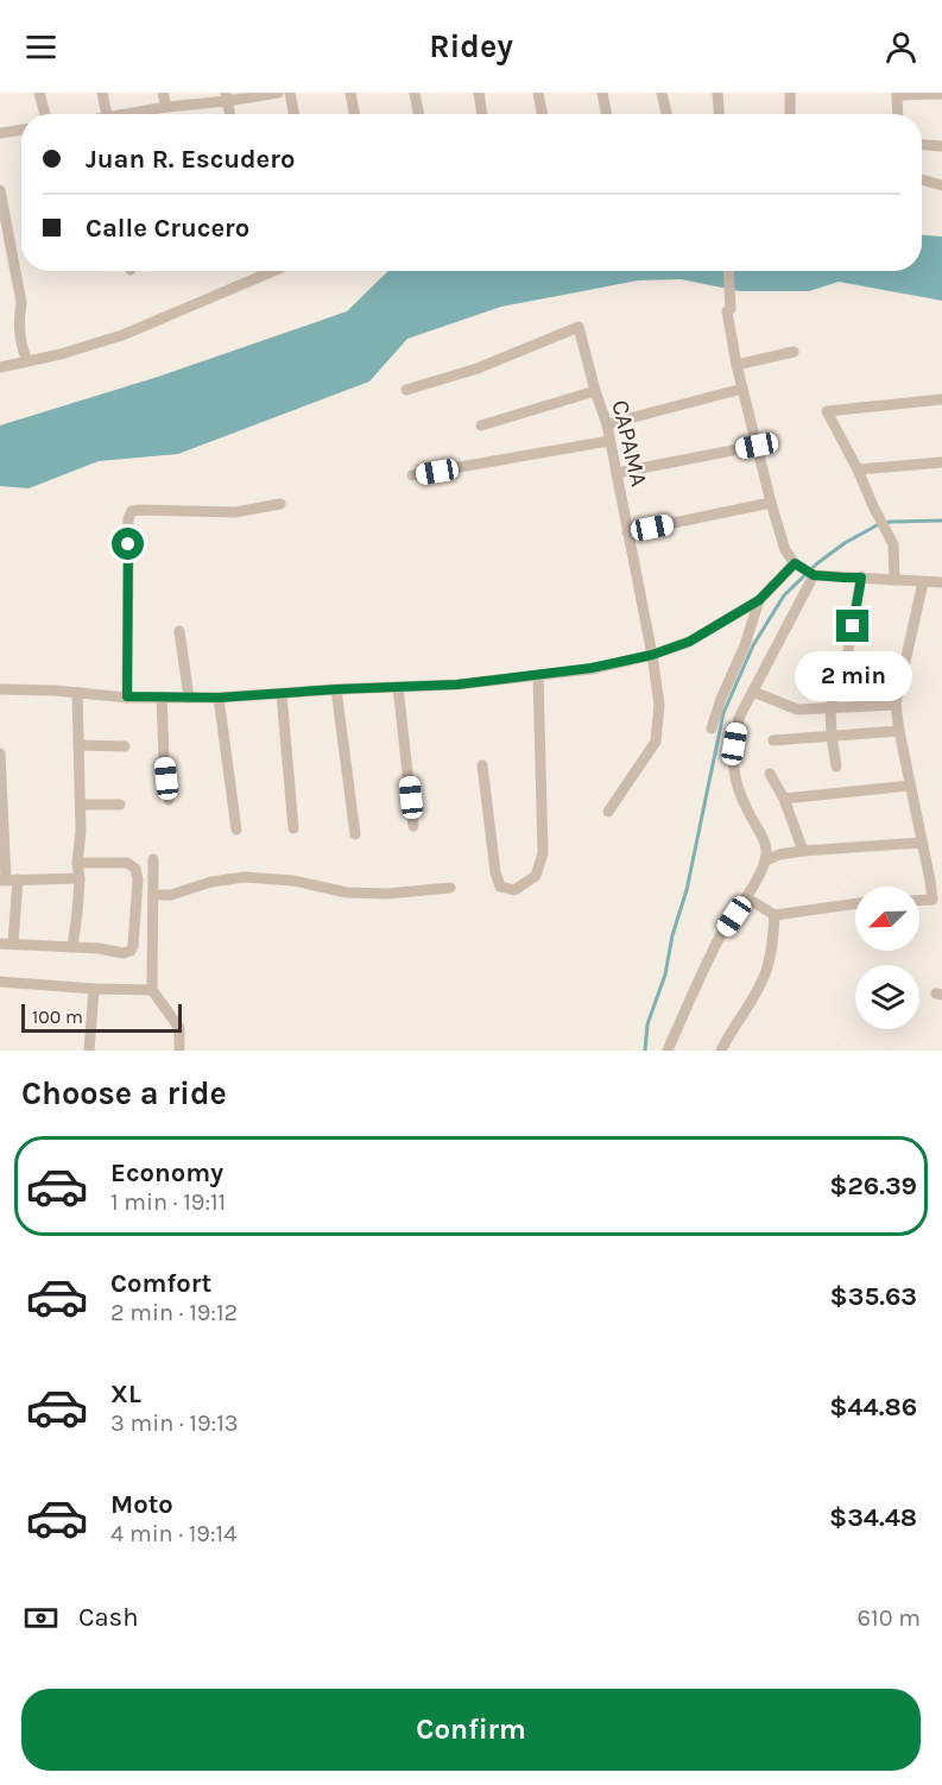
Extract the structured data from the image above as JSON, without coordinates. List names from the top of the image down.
{
  "streets": {
    "street": ["CAPAMA"]
  },
  "scale_bar": "100 m",
  "north": "bottom left",
  "page": {
    "header": "Ridey",
    "banner": ["Juan R. Escudero", "Calle Crucero"],
    "bubble": "2 min",
    "scale": "100 m",
    "heading": "Choose a ride",
    "list": [
      {
        "name": "Economy",
        "note": "1 min · 19:11",
        "value": "$26.39"
      },
      {
        "name": "Comfort",
        "note": "2 min · 19:12",
        "value": "$35.63"
      },
      {
        "name": "XL",
        "note": "3 min · 19:13",
        "value": "$44.86"
      },
      {
        "name": "Moto",
        "note": "4 min · 19:14",
        "value": "$34.48"
      }
    ],
    "pay": ["Cash", "610 m"],
    "buttons": "Confirm"
  }
}
